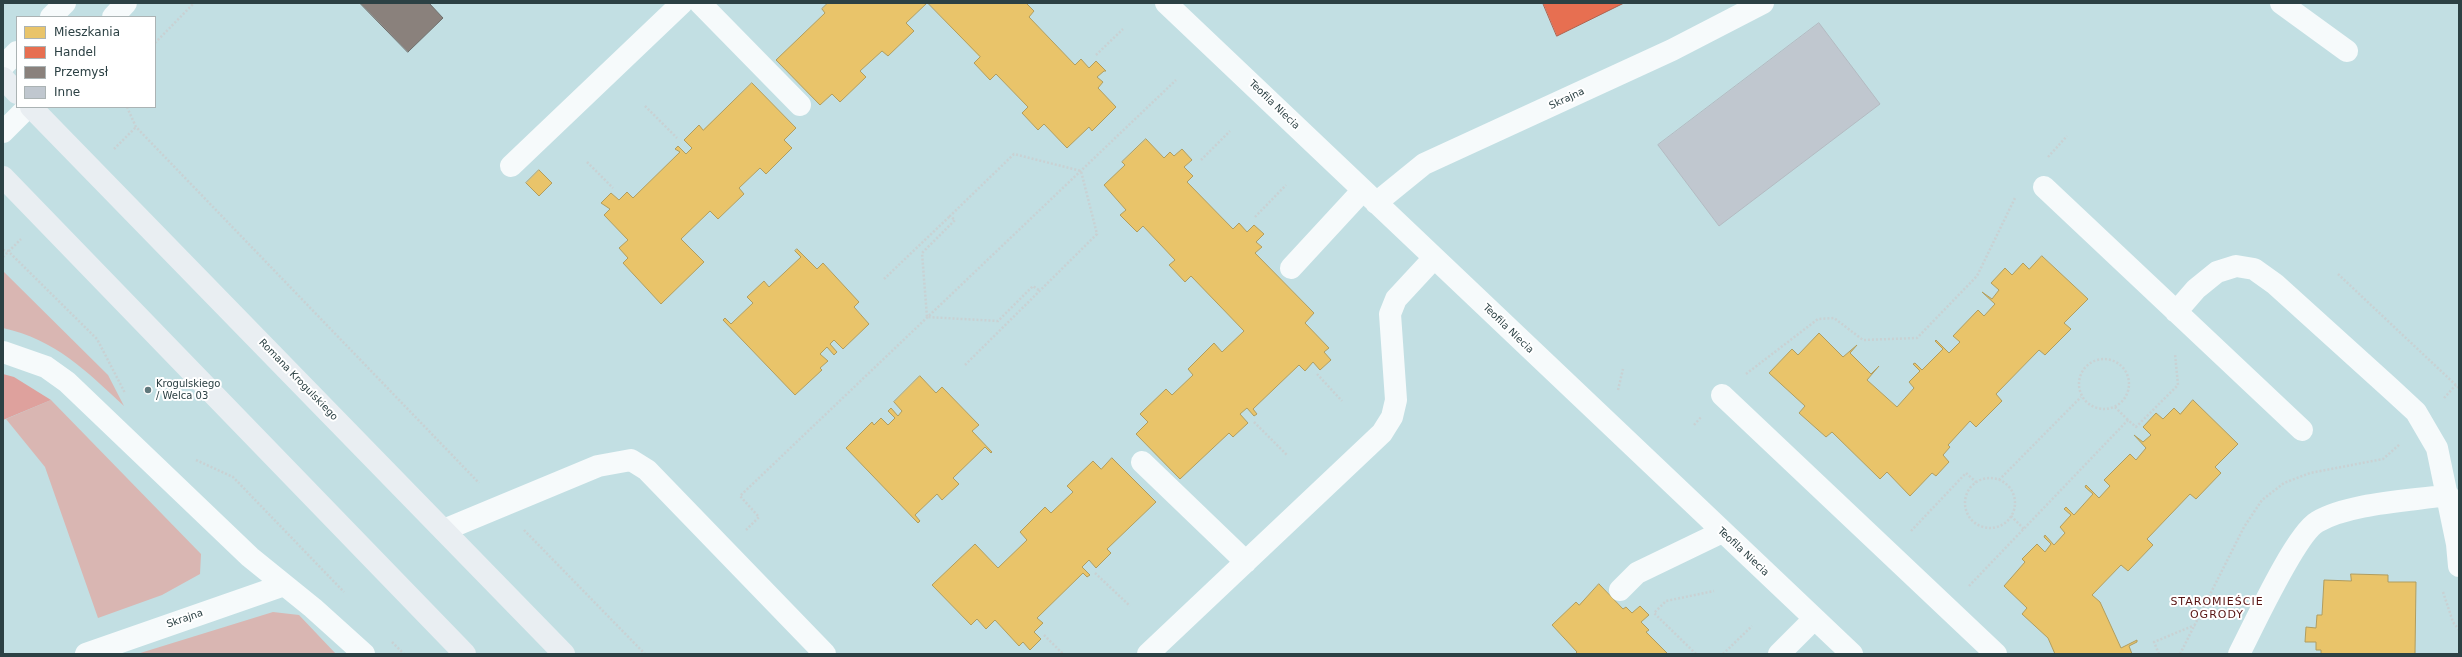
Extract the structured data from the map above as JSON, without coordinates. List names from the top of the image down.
{
  "streets": {
    "main road": ["Romana Krogulskiego"],
    "street": ["Skrajna", "Teofila Niecia"]
  },
  "crossings": [
    ["Skrajna", "Teofila Niecia"]
  ],
  "districts": ["STAROMIEŚCIE OGRODY"],
  "places": ["Krogulskiego / Welca 03"],
  "legend": [
    "Mieszkania",
    "Handel",
    "Przemysł",
    "Inne"
  ]
}
